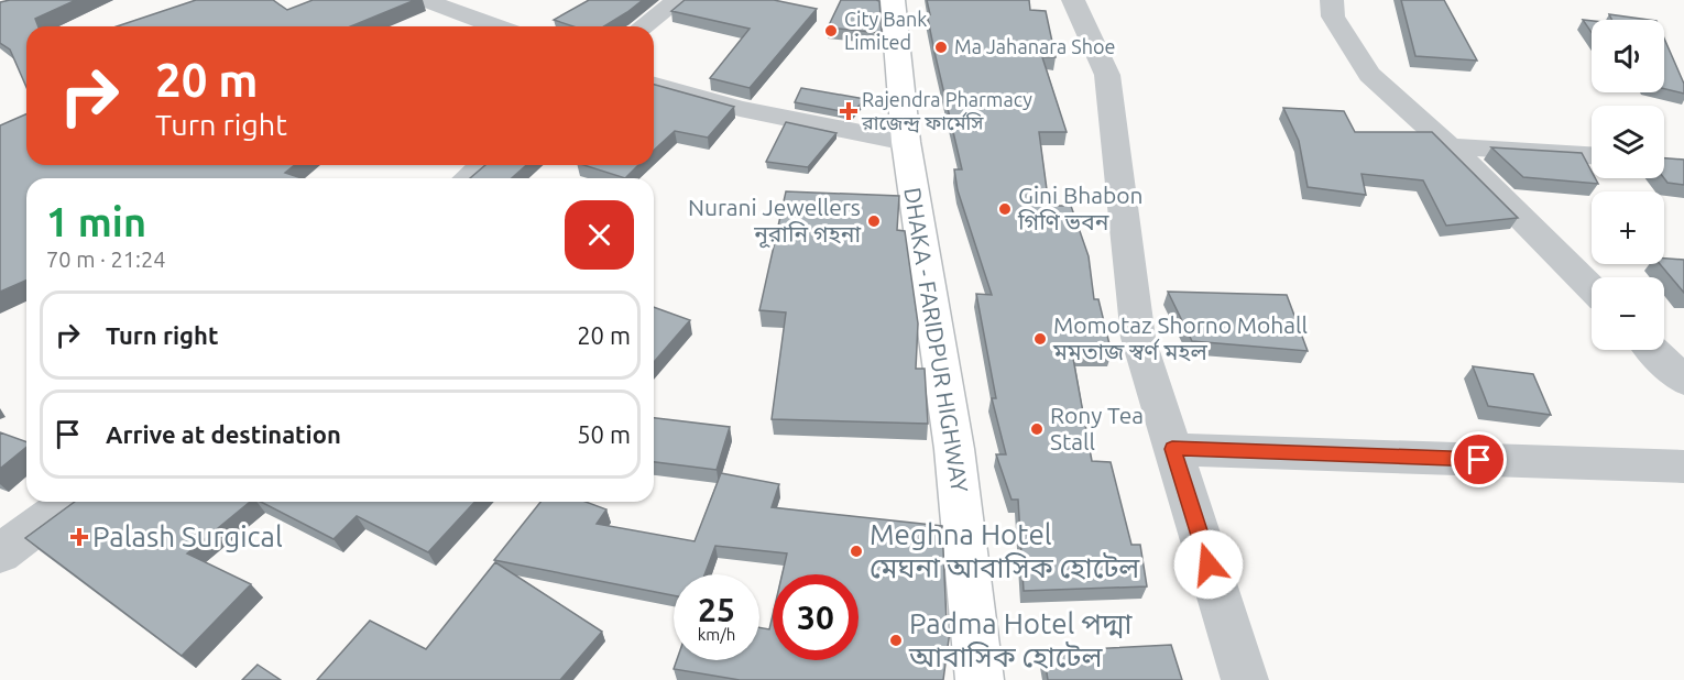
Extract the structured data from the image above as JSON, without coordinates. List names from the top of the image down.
{
  "streets": {
    "highway": ["DHAKA - FARIDPUR HIGHWAY"]
  },
  "places": {
    "other": [
      "City Bank Limited",
      "Ma Jahanara Shoe",
      "Gini Bhabon গিণি ভবন",
      "Nurani Jewellers নূরানি গহনা",
      "Momotaz Shorno Mohall মমতাজ স্বর্ণ মহল",
      "Rony Tea Stall",
      "Meghna Hotel মেঘনা আবাসিক হোটেল",
      "Padma Hotel পদ্মা আবাসিক হোটেল"
    ],
    "health": ["Rajendra Pharmacy রাজেন্দ্র ফার্মেসি", "Palash Surgical"]
  },
  "page": {
    "map_buttons": ["+", "−"],
    "turn": ["20 m", "Turn right"],
    "heading": ["1 min", "70 m · 21:24"],
    "list": [
      {
        "name": "Turn right",
        "value": "20 m"
      },
      {
        "name": "Arrive at destination",
        "value": "50 m"
      }
    ],
    "speed": "25 km/h",
    "limit": "30"
  }
}
